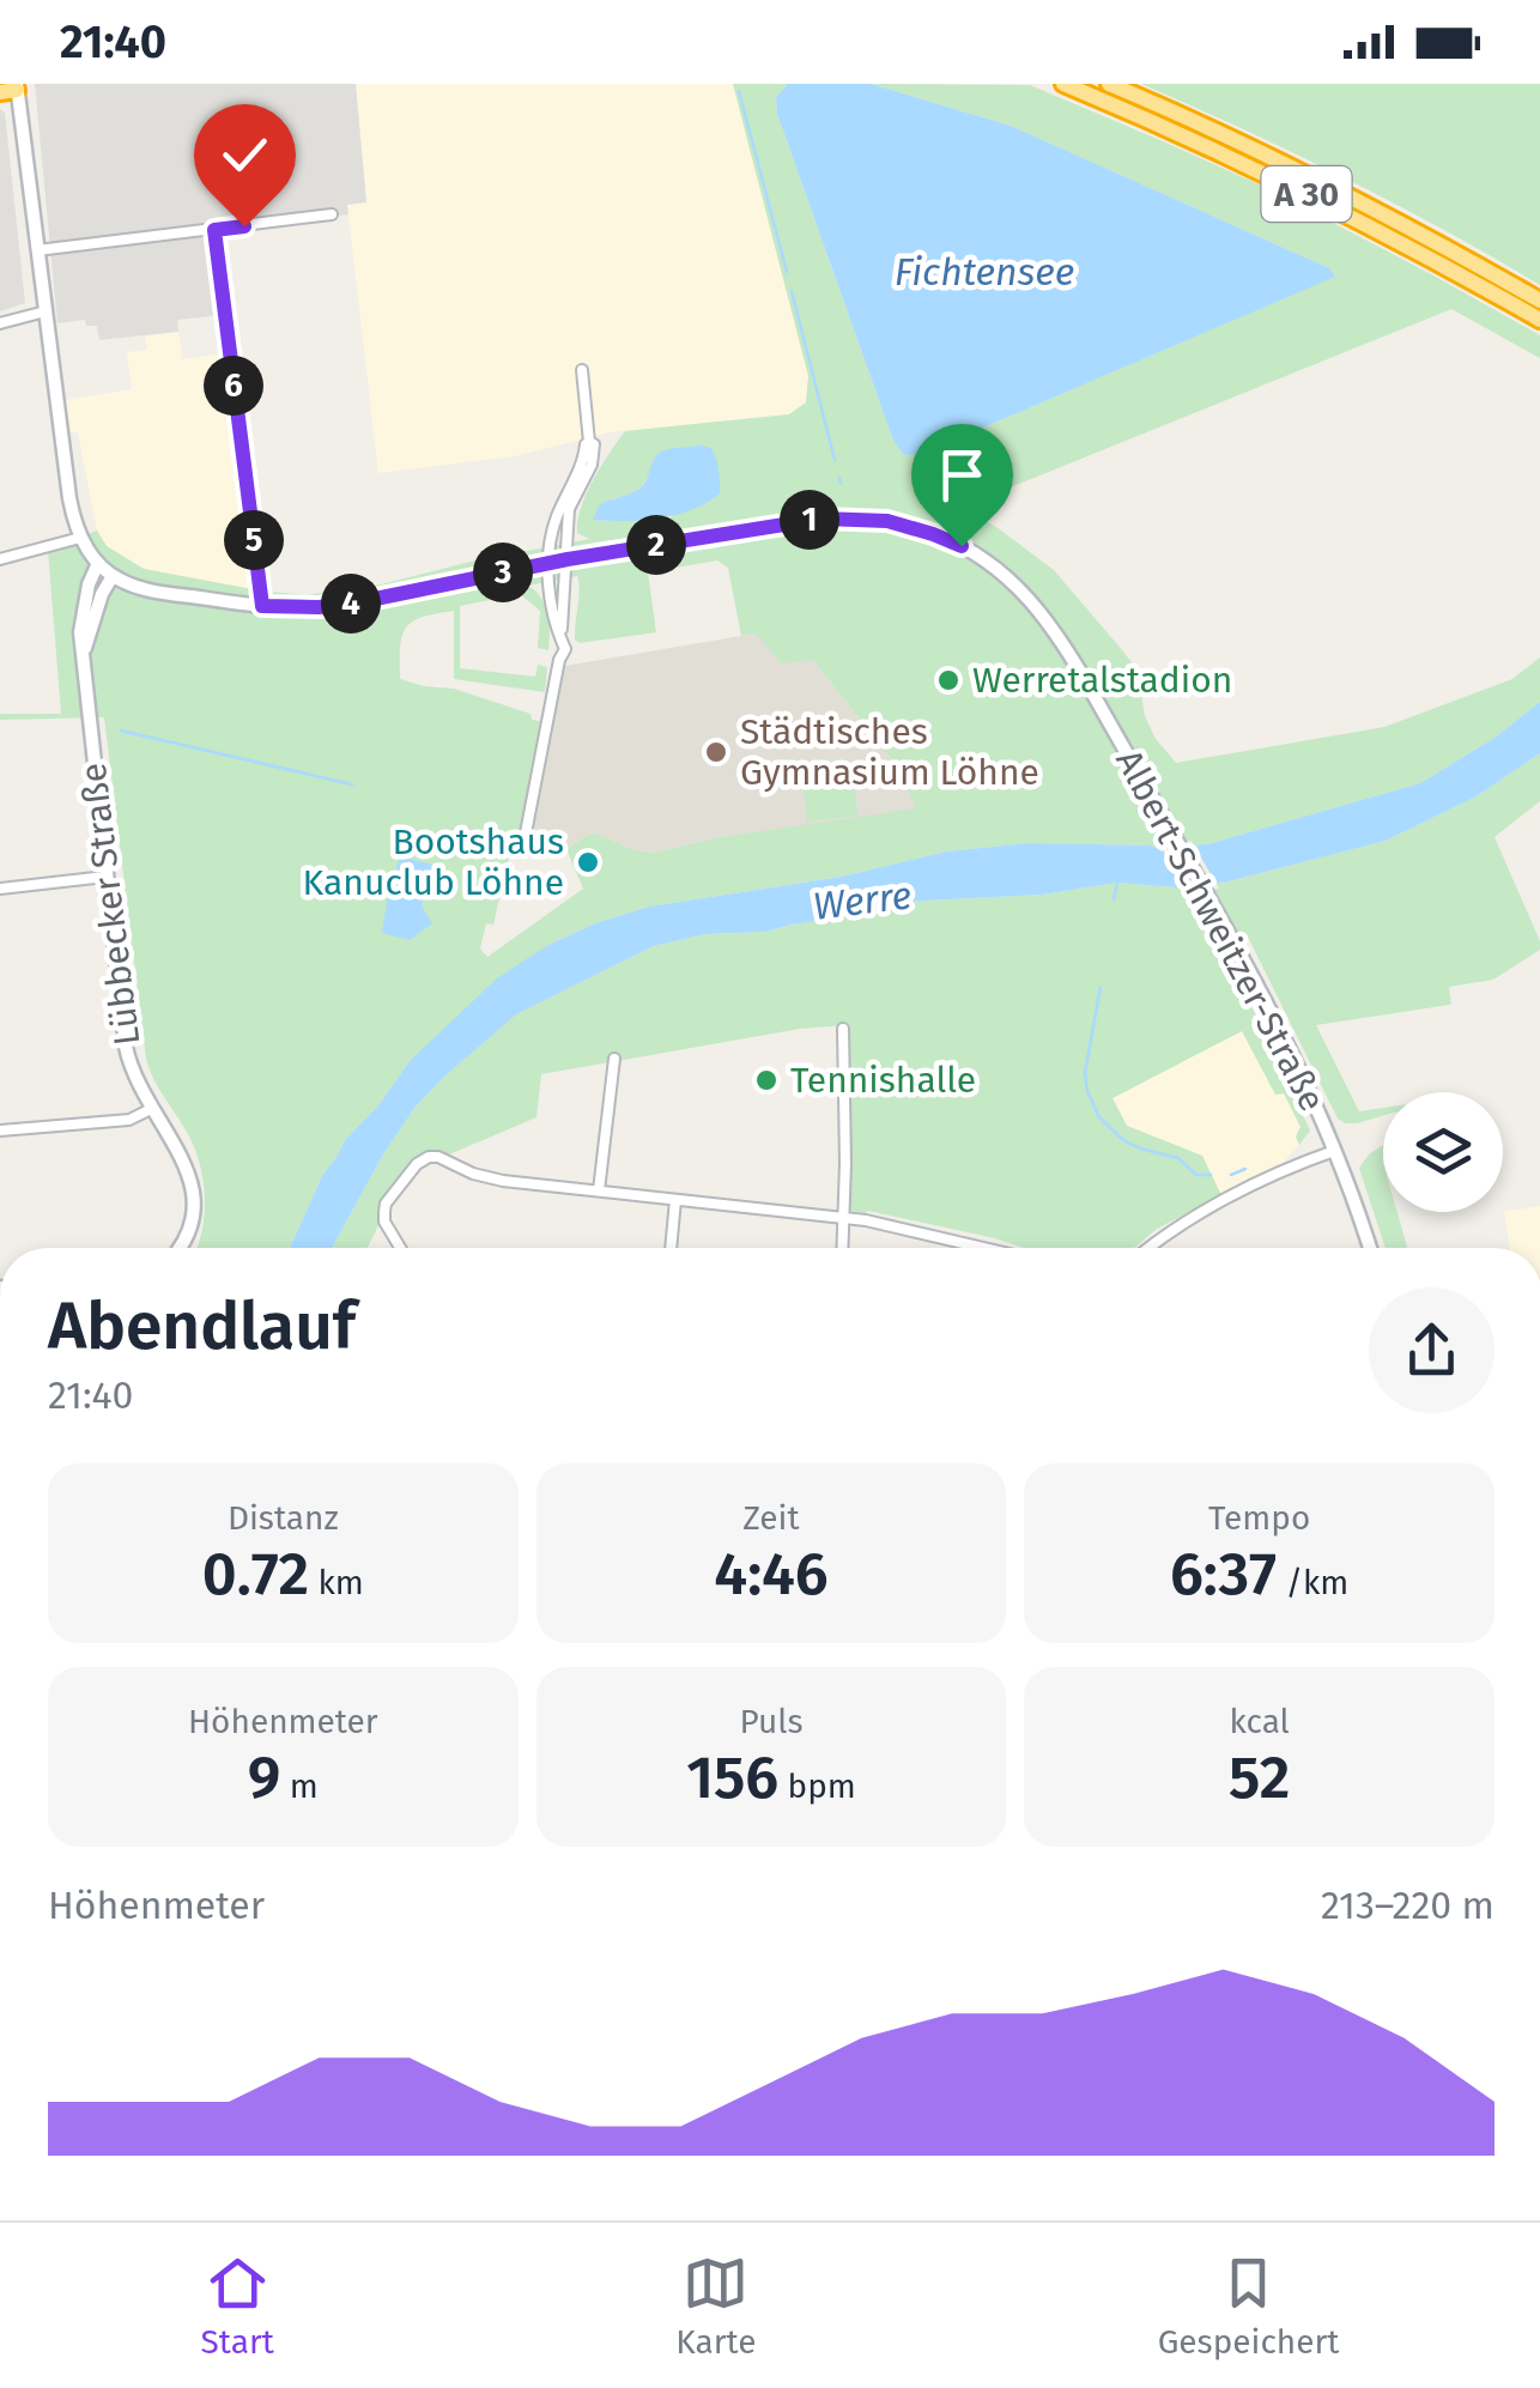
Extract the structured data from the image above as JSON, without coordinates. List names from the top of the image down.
{
  "streets": {
    "highway": ["A 30"],
    "main road": ["Lübbecker Straße", "Albert-Schweitzer-Straße"]
  },
  "crossings": [
    ["Lübbecker Straße", "Albert-Schweitzer-Straße"]
  ],
  "water": ["Fichtensee", "Werre"],
  "places": [
    "Werretalstadion",
    "Städtisches Gymnasium Löhne",
    "Bootshaus Kanuclub Löhne",
    "Tennishalle"
  ],
  "page": {
    "status": "21:40",
    "pins": [
      "6",
      "1",
      "5",
      "2",
      "3",
      "4"
    ],
    "heading": ["Abendlauf", "21:40"],
    "stats": [
      ["Distanz", "0.72 km"],
      ["Zeit", "4:46"],
      ["Tempo", "6:37 /km"],
      ["Höhenmeter", "9 m"],
      ["Puls", "156 bpm"],
      ["kcal", "52"]
    ],
    "chart": ["Höhenmeter", "213–220 m"],
    "tabs": ["Start", "Karte", "Gespeichert"]
  }
}
